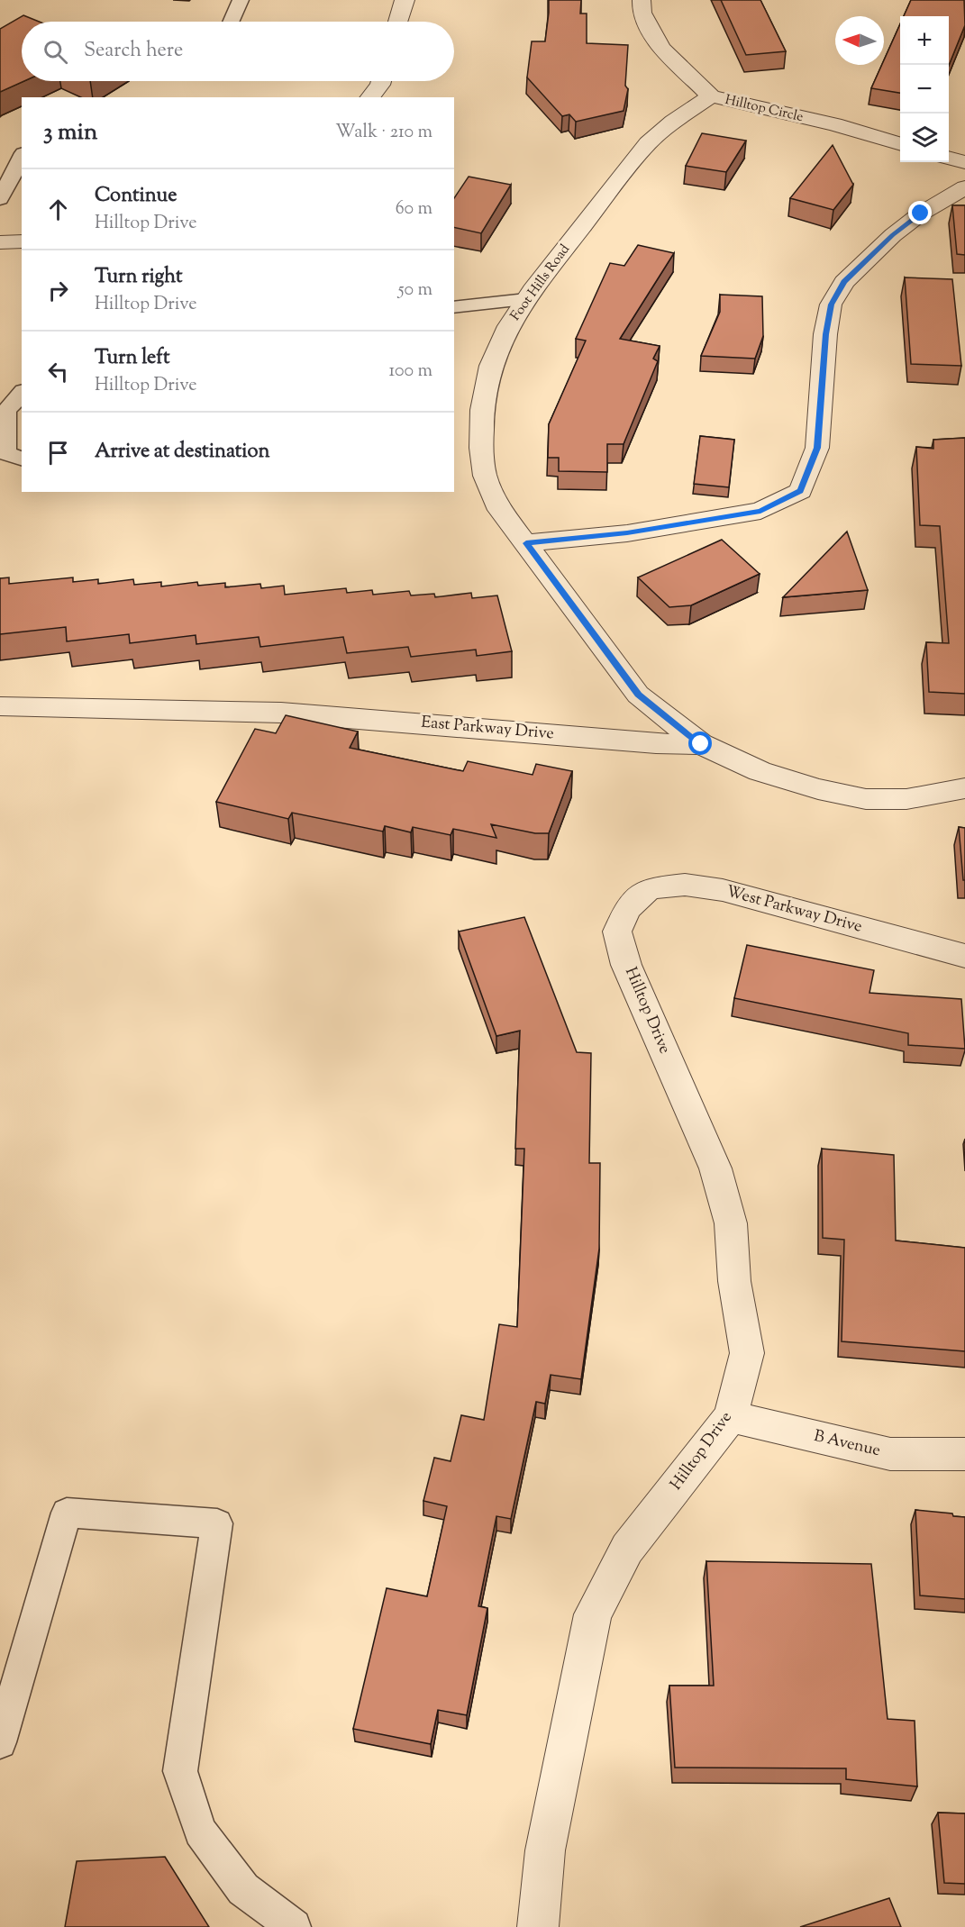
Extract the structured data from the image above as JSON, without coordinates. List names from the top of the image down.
{
  "streets": {
    "street": [
      "Hilltop Circle",
      "Foot Hills Road",
      "East Parkway Drive",
      "West Parkway Drive",
      "Hilltop Drive",
      "B Avenue"
    ]
  },
  "crossings": [
    ["Hilltop Circle", "Foot Hills Road"],
    ["West Parkway Drive", "Hilltop Drive"],
    ["Hilltop Drive", "B Avenue"]
  ],
  "north": "left",
  "page": {
    "map_buttons": ["+", "−"],
    "search": "Search here",
    "heading": ["3 min", "Walk · 210 m"],
    "list": [
      ["Continue", "Hilltop Drive", "60 m"],
      ["Turn right", "Hilltop Drive", "50 m"],
      ["Turn left", "Hilltop Drive", "100 m"],
      "Arrive at destination"
    ]
  }
}
